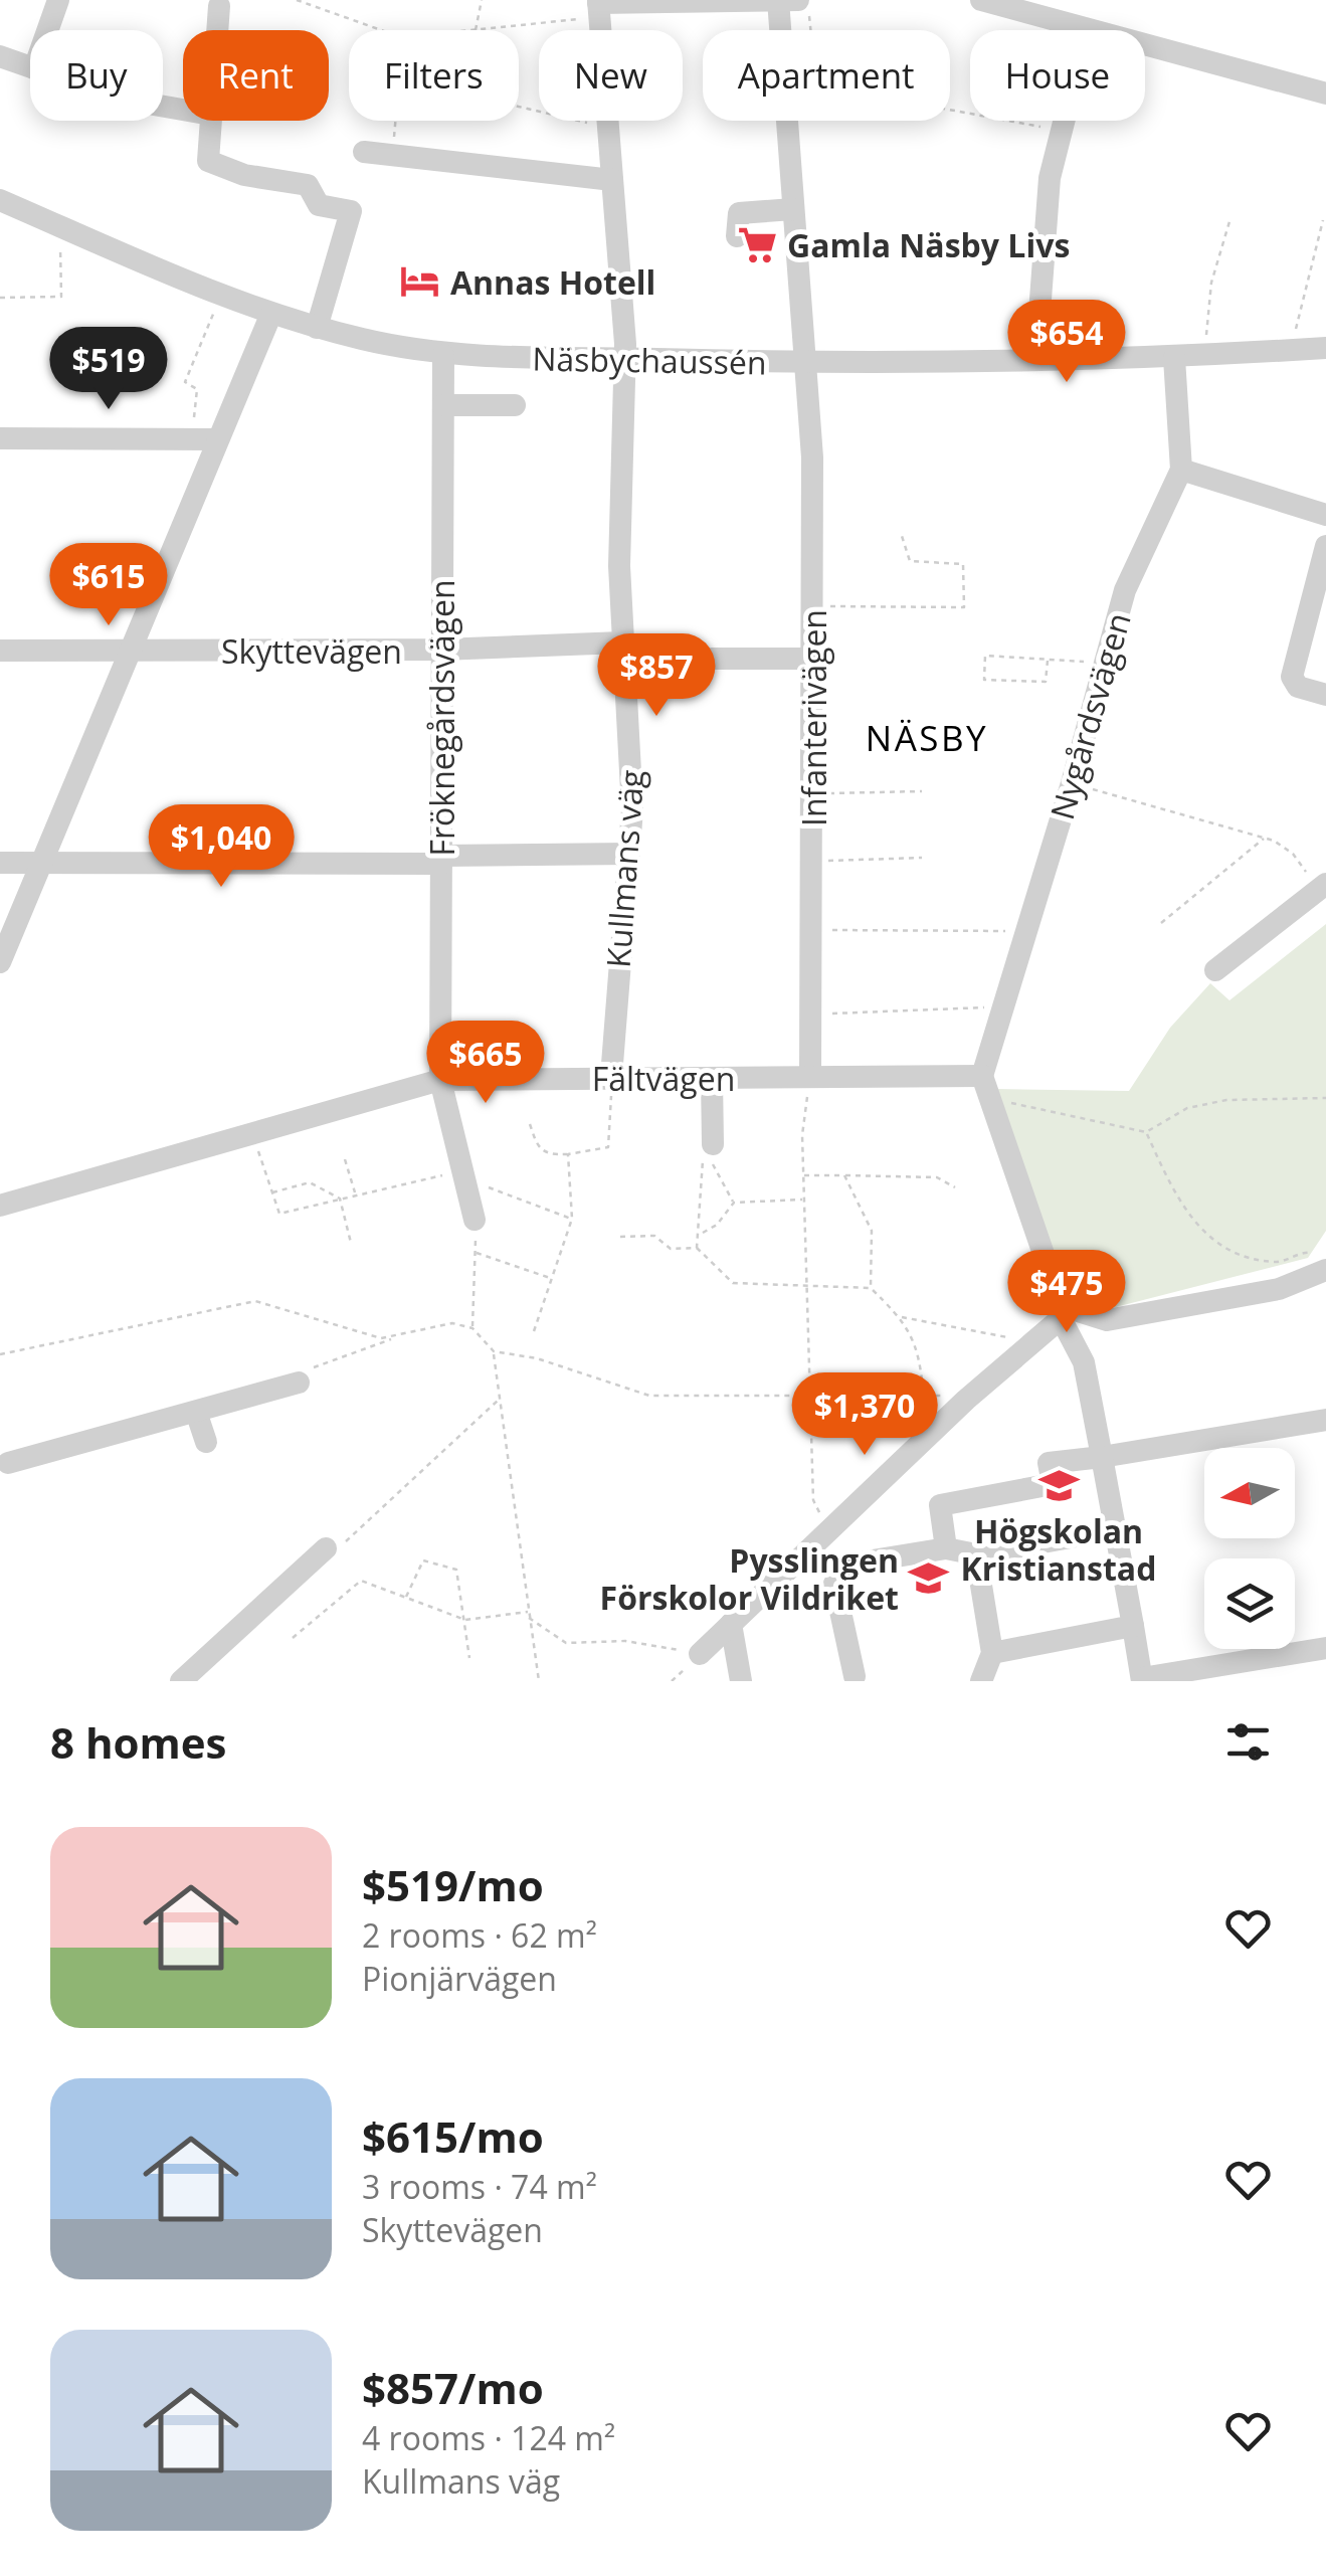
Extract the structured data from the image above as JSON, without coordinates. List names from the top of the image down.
{
  "streets": {
    "street": [
      "Näsbychaussén",
      "Skyttevägen",
      "Nygårdsvägen",
      "Fröknegårdsvägen",
      "Infanterivägen",
      "Kullmans väg",
      "Fältvägen"
    ]
  },
  "crossings": [
    ["Näsbychaussén", "Nygårdsvägen"],
    ["Näsbychaussén", "Fröknegårdsvägen"],
    ["Näsbychaussén", "Infanterivägen"],
    ["Näsbychaussén", "Kullmans väg"],
    ["Skyttevägen", "Fröknegårdsvägen"],
    ["Skyttevägen", "Infanterivägen"],
    ["Skyttevägen", "Kullmans väg"],
    ["Nygårdsvägen", "Fältvägen"],
    ["Fröknegårdsvägen", "Fältvägen"],
    ["Infanterivägen", "Fältvägen"],
    ["Kullmans väg", "Fältvägen"]
  ],
  "districts": ["NÄSBY"],
  "places": {
    "supermarket": ["Gamla Näsby Livs"],
    "hotel": ["Annas Hotell"],
    "school or university": ["Högskolan Kristianstad", "Pysslingen Förskolor Vildriket"]
  },
  "north": "left",
  "page": {
    "chip": [
      "Buy",
      "Rent",
      "Filters",
      "New",
      "Apartment",
      "House"
    ],
    "price": [
      "$654",
      "$519",
      "$615",
      "$857",
      "$1,040",
      "$665",
      "$475",
      "$1,370"
    ],
    "heading": "8 homes",
    "list": [
      {
        "name": "$519/mo",
        "note": "2 rooms · 62 m² · Pionjärvägen"
      },
      {
        "name": "$615/mo",
        "note": "3 rooms · 74 m² · Skyttevägen"
      },
      {
        "name": "$857/mo",
        "note": "4 rooms · 124 m² · Kullmans väg"
      }
    ]
  }
}
